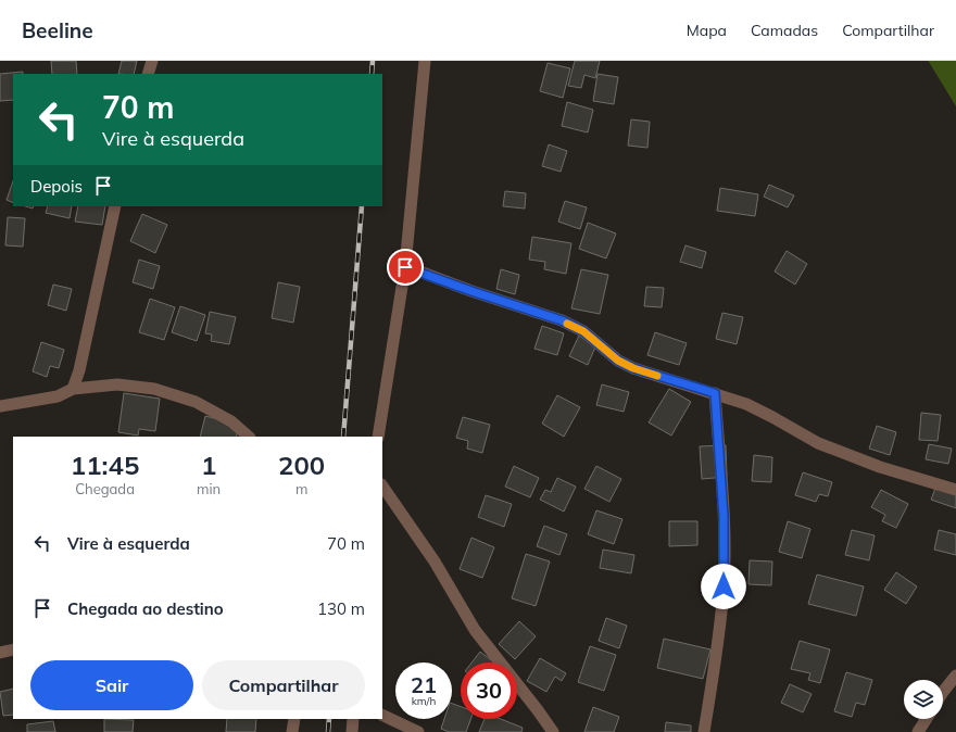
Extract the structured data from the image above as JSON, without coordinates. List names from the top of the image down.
{
  "page": {
    "header": "Beeline",
    "nav": ["Mapa", "Camadas", "Compartilhar"],
    "turn": ["70 m", "Vire à esquerda"],
    "then": "Depois",
    "eta": [
      "11:45",
      "Chegada",
      "1",
      "min",
      "200",
      "m"
    ],
    "list": [
      {
        "name": "Vire à esquerda",
        "value": "70 m"
      },
      {
        "name": "Chegada ao destino",
        "value": "130 m"
      }
    ],
    "buttons": ["Sair", "Compartilhar"],
    "speed": "21 km/h",
    "limit": "30"
  }
}
